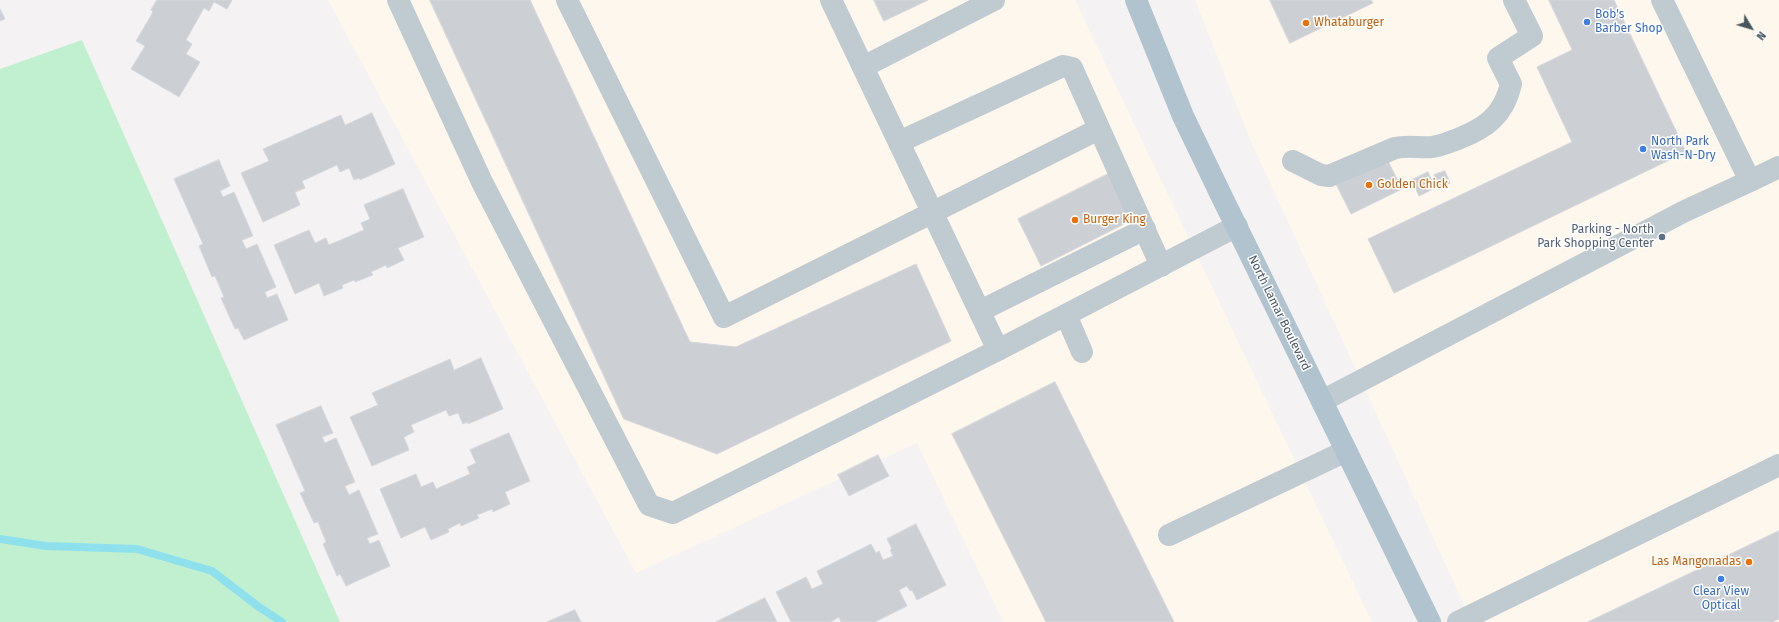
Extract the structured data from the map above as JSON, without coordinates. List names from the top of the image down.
{
  "streets": {
    "main road": ["North Lamar Boulevard"]
  },
  "places": [
    "Bob's Barber Shop",
    "Whataburger",
    "North Park Wash-N-Dry",
    "Golden Chick",
    "Burger King",
    "Parking - North Park Shopping Center",
    "Las Mangonadas",
    "Clear View Optical"
  ],
  "north": "bottom right"
}
